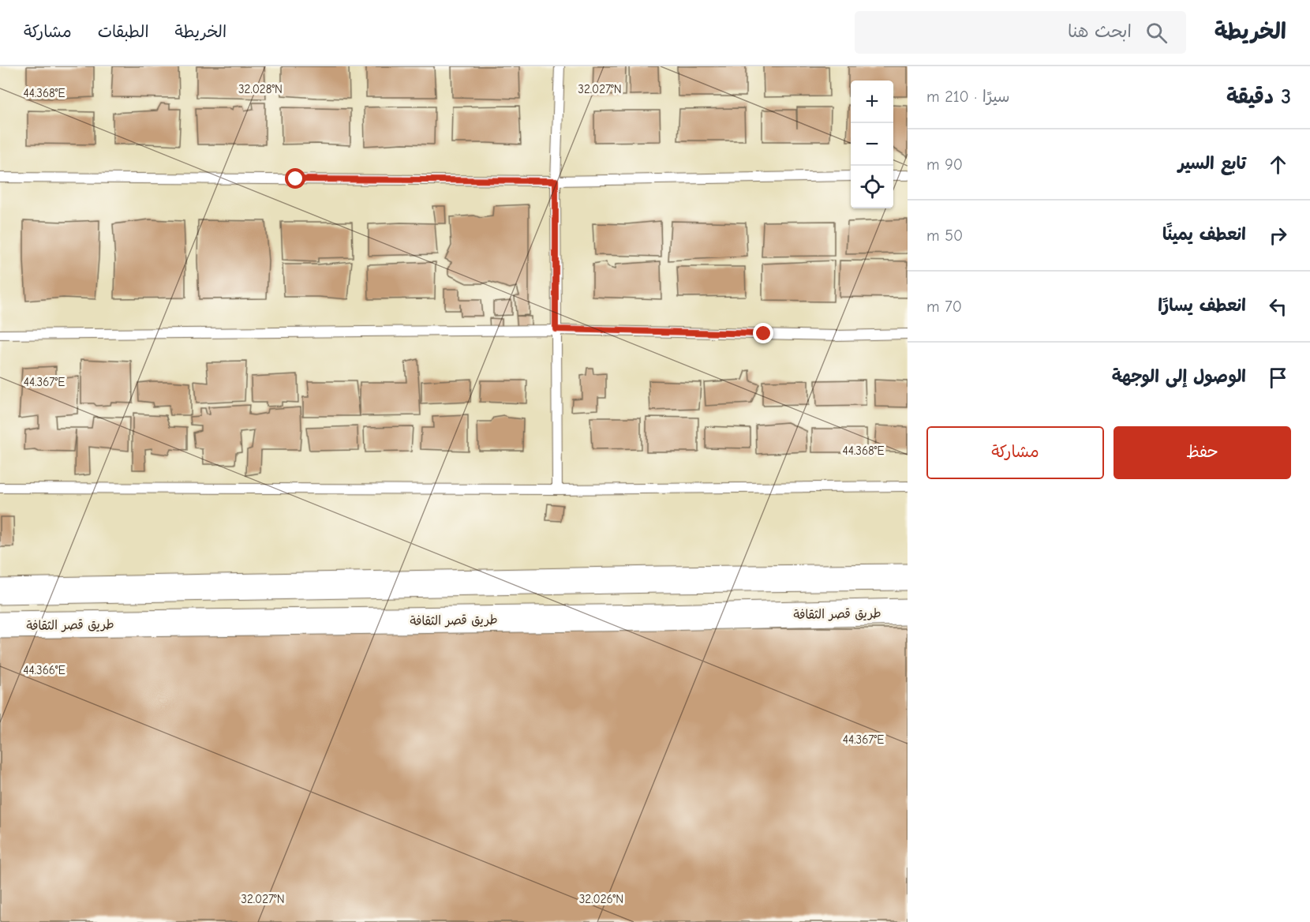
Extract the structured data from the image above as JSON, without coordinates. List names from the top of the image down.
{
  "streets": {
    "street": ["طريق قصر الثقافة"]
  },
  "page": {
    "header": "الخريطة",
    "search": "ابحث هنا",
    "nav": ["الخريطة", "الطبقات", "مشاركة"],
    "heading": ["3 دقيقة", "سيرًا · 210 m"],
    "map_buttons": ["+", "−"],
    "list": [
      ["تابع السير", "90 m"],
      ["انعطف يمينًا", "50 m"],
      ["انعطف يسارًا", "70 m"],
      "الوصول إلى الوجهة"
    ],
    "buttons": ["حفظ", "مشاركة"]
  },
  "coordinates": [
    "32.028°N",
    "32.027°N",
    "44.368°E",
    "44.367°E",
    "44.366°E",
    "32.026°N"
  ]
}
